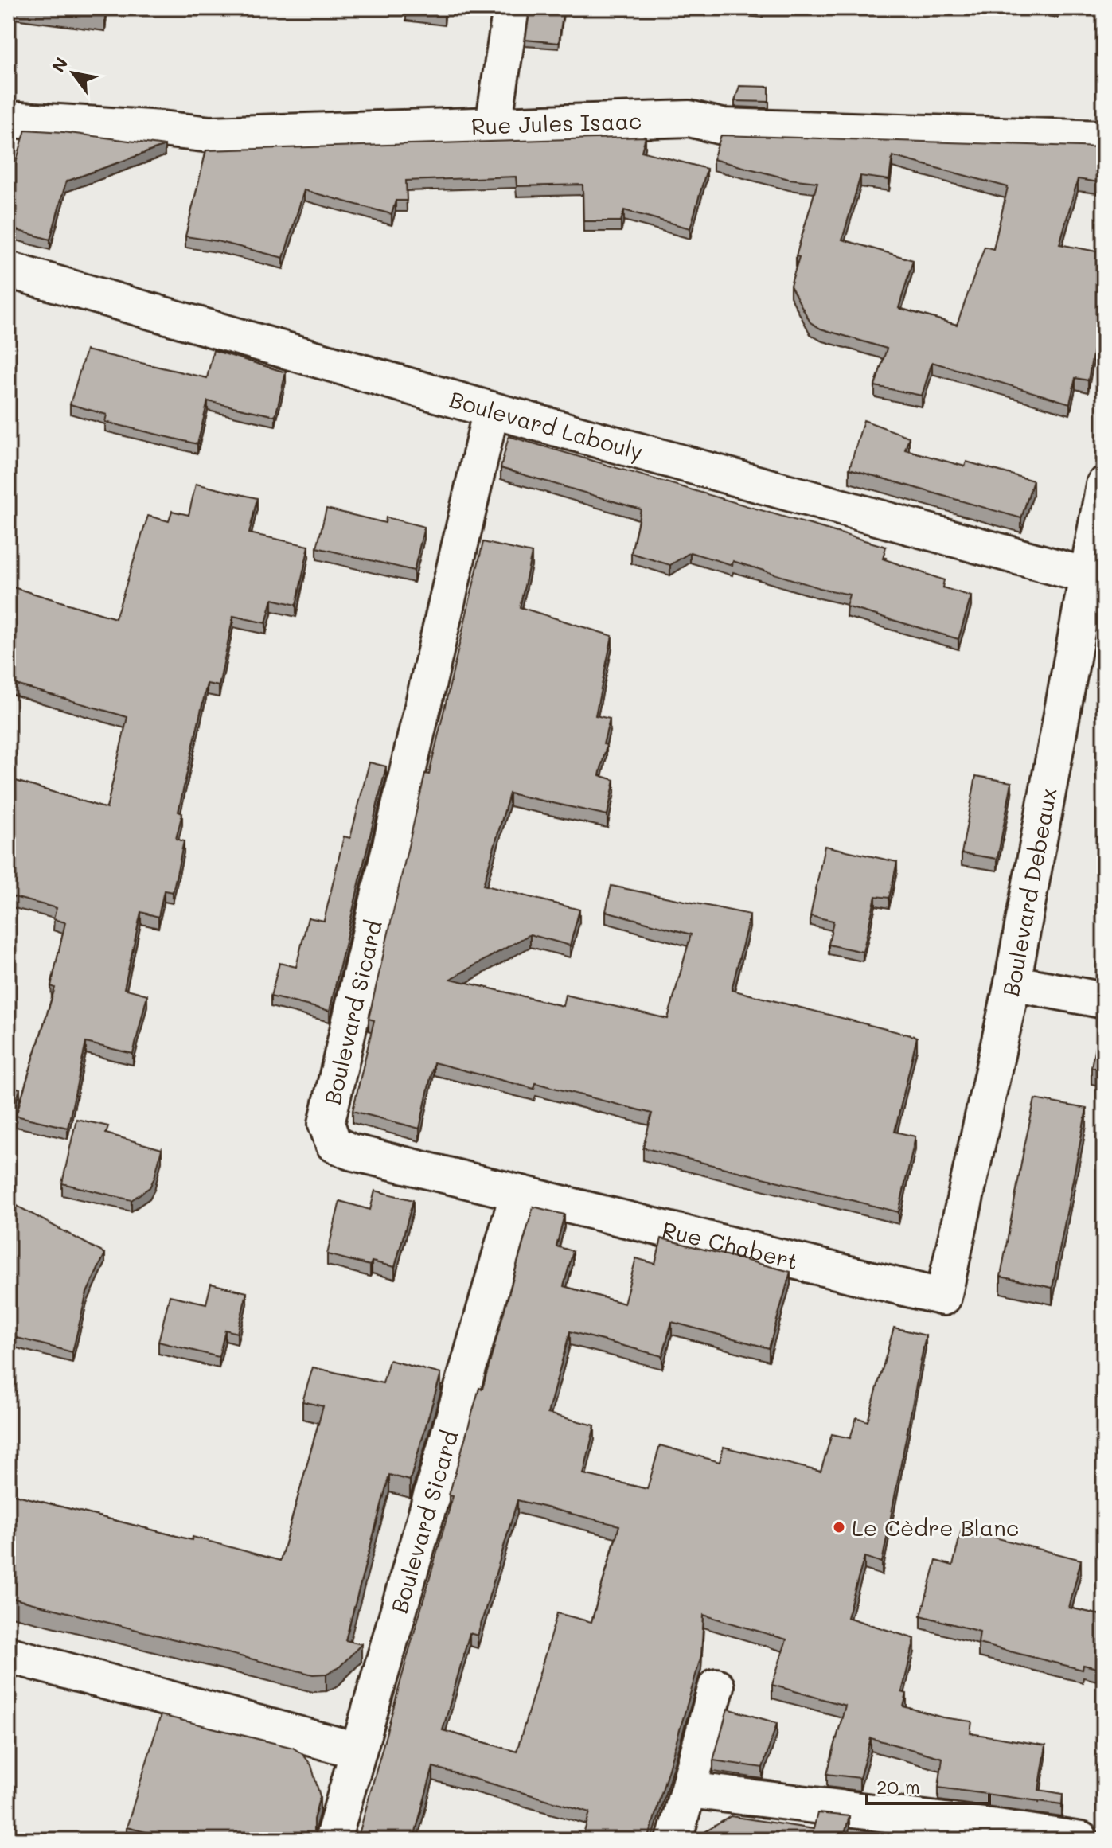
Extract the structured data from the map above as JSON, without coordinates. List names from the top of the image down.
{
  "streets": {
    "street": [
      "Rue Jules Isaac",
      "Boulevard Labouly",
      "Boulevard Debeaux",
      "Boulevard Sicard",
      "Rue Chabert"
    ]
  },
  "crossings": [
    ["Boulevard Labouly", "Boulevard Debeaux"],
    ["Boulevard Labouly", "Boulevard Sicard"],
    ["Boulevard Debeaux", "Rue Chabert"],
    ["Boulevard Sicard", "Rue Chabert"]
  ],
  "places": ["Le Cèdre Blanc"],
  "scale_bar": "20 m",
  "north": "top left"
}
